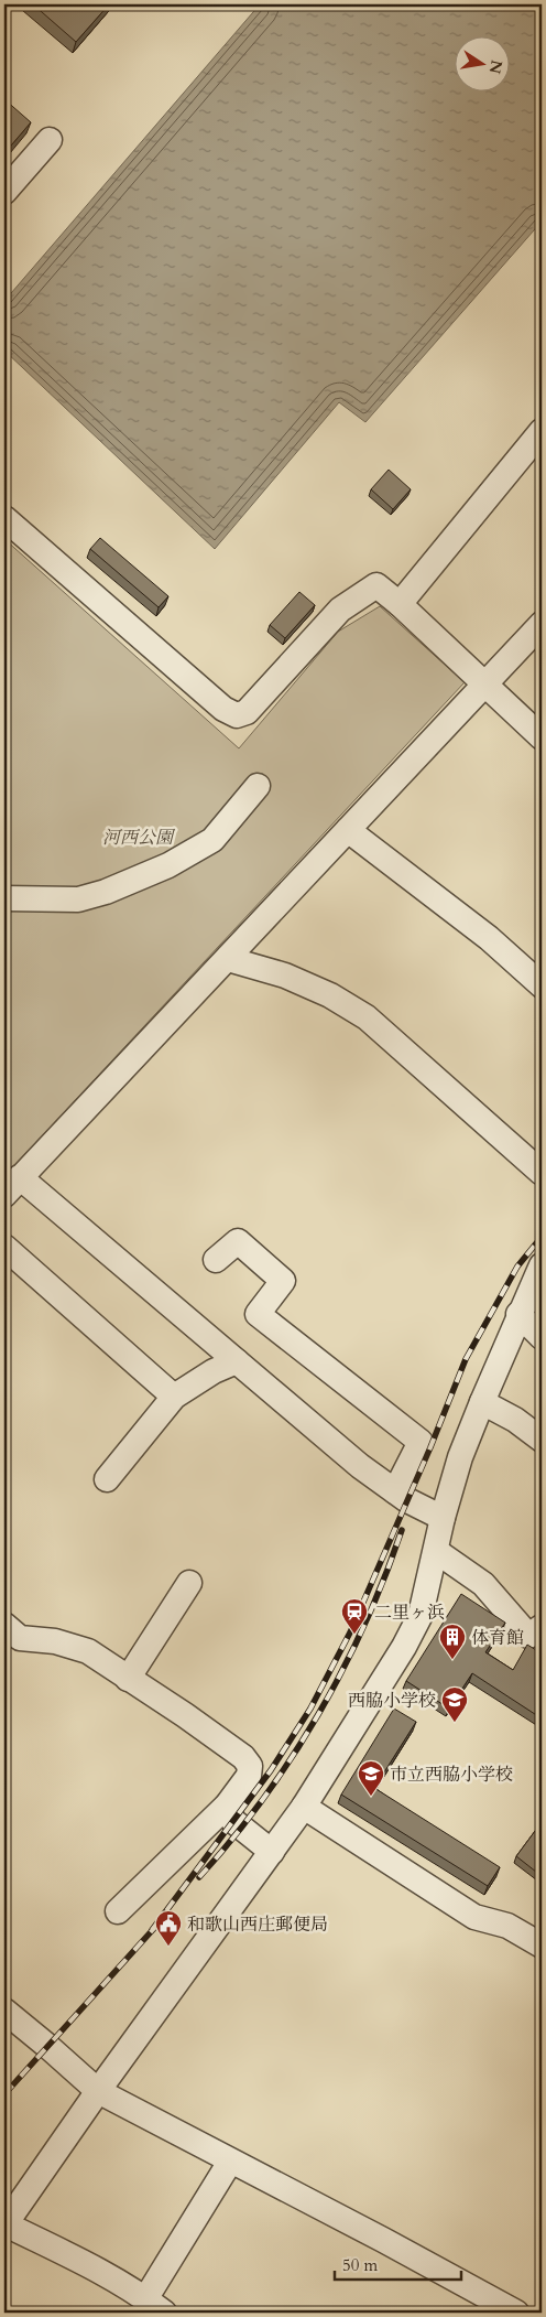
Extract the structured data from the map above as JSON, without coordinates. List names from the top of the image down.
{
  "parks": ["河西公園"],
  "places": {
    "station": ["二里ヶ浜"],
    "building": ["体育館"],
    "school or university": ["西脇小学校", "市立西脇小学校"],
    "public building": ["和歌山西庄郵便局"]
  },
  "scale_bar": "50 m",
  "north": "right"
}
